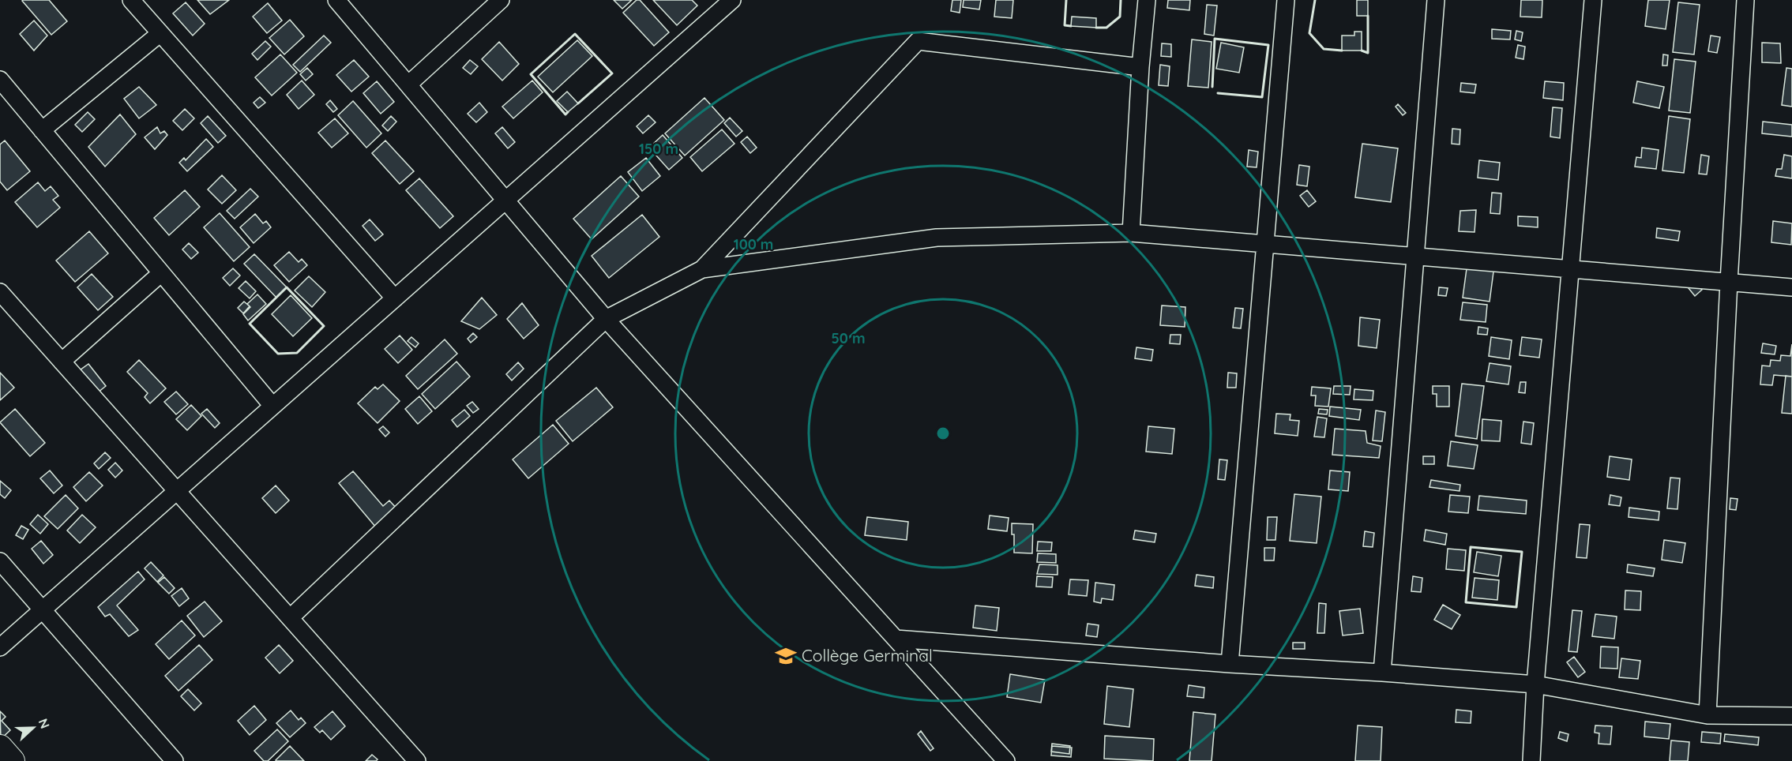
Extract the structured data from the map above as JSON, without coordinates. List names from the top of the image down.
{
  "places": {
    "school or university": ["Collège Germinal"]
  },
  "north": "right",
  "rings": ["150 m", "100 m", "50 m"]
}
